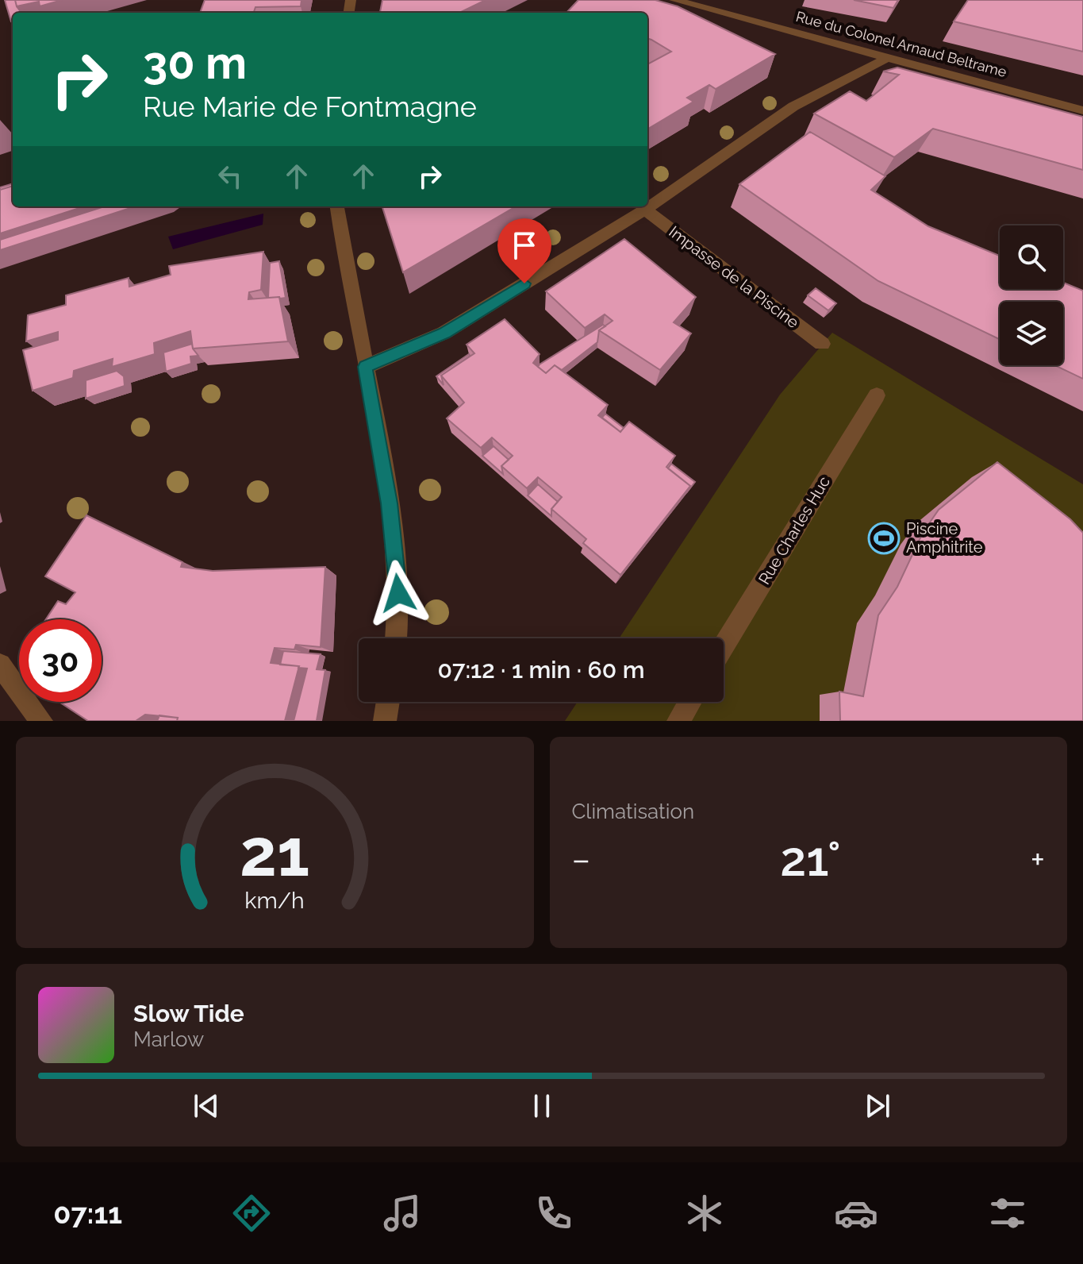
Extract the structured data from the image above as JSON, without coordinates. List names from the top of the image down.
{
  "streets": {
    "street": ["Rue du Colonel Arnaud Beltrame", "Impasse de la Piscine", "Rue Charles Huc"]
  },
  "places": {
    "sports": ["Piscine Amphitrite"]
  },
  "page": {
    "turn": ["30 m", "Rue Marie de Fontmagne"],
    "limit": "30",
    "trip": "07:12 · 1 min · 60 m",
    "tile": "Climatisation",
    "heat": ["−", "21°", "+"],
    "song": ["Slow Tide", "Marlow"],
    "tabs": "07:11",
    "gauge": ["21", "km/h"]
  }
}
